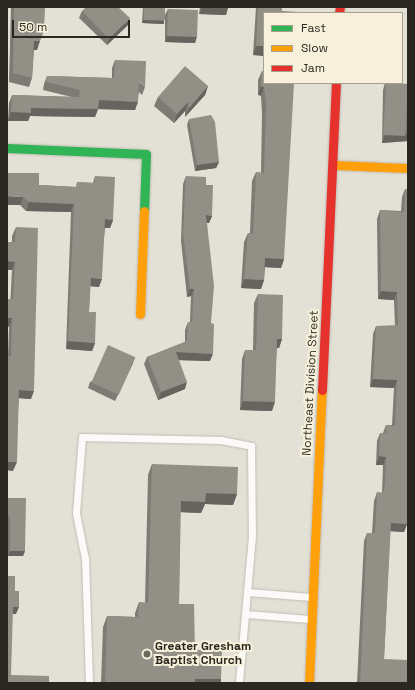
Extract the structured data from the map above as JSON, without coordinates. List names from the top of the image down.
{
  "streets": {
    "street": ["Northeast Division Street"]
  },
  "places": ["Greater Gresham Baptist Church"],
  "legend": ["Fast", "Slow", "Jam"],
  "scale_bar": "50 m"
}
